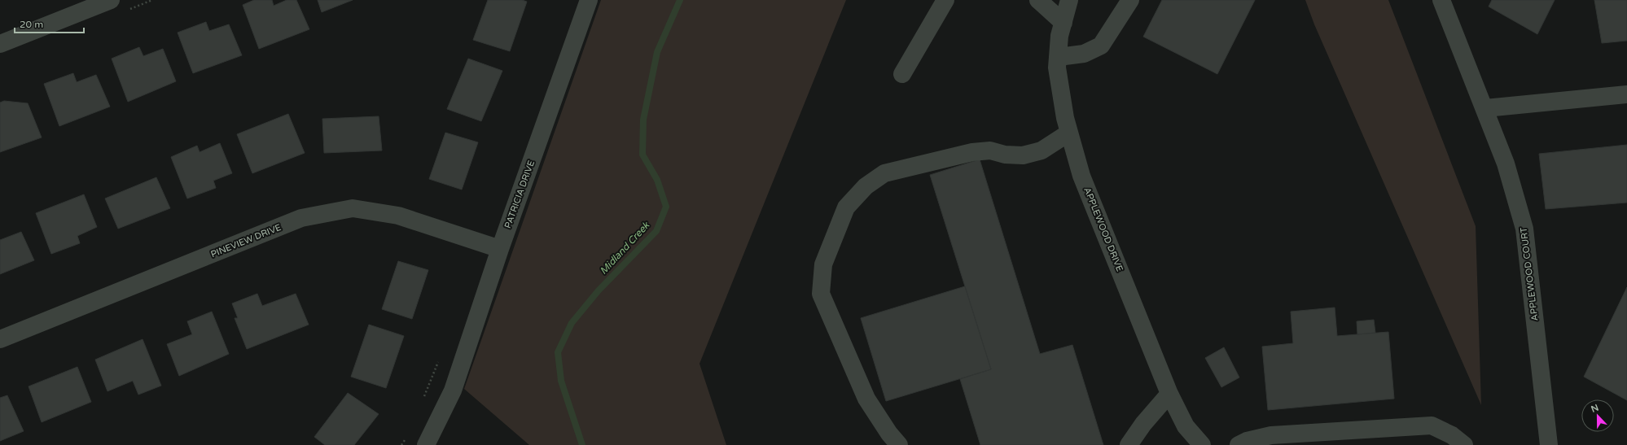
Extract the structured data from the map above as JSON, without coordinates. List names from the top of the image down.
{
  "streets": {
    "street": [
      "PATRICIA DRIVE",
      "APPLEWOOD DRIVE",
      "PINEVIEW DRIVE",
      "APPLEWOOD COURT"
    ]
  },
  "crossings": [
    ["PATRICIA DRIVE", "PINEVIEW DRIVE"]
  ],
  "water": ["Midland Creek"],
  "scale_bar": "20 m",
  "north": "top"
}
